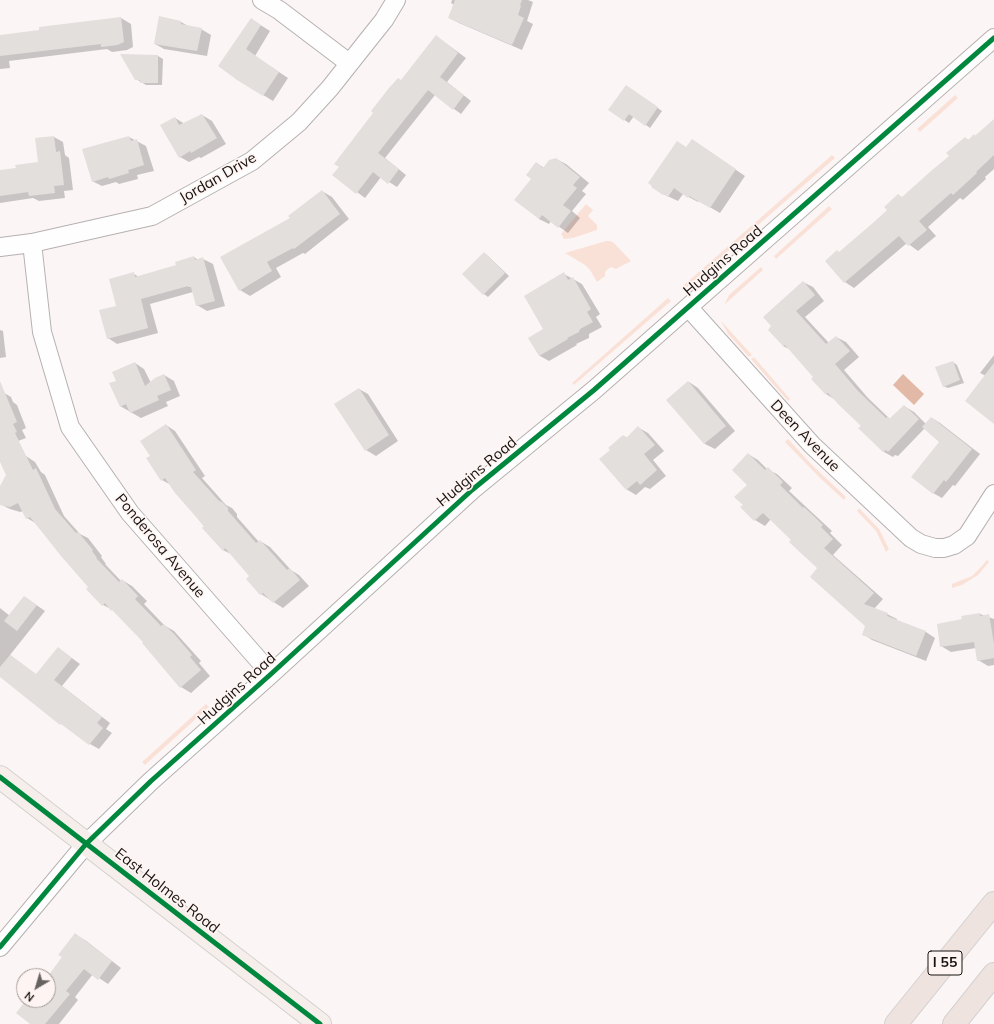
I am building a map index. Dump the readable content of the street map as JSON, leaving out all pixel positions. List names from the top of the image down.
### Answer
{
  "streets": {
    "highway": ["I 55"],
    "main road": ["East Holmes Road"],
    "street": [
      "Jordan Drive",
      "Hudgins Road",
      "Deen Avenue",
      "Ponderosa Avenue"
    ]
  },
  "crossings": [
    ["Jordan Drive", "Ponderosa Avenue"],
    ["Hudgins Road", "Deen Avenue"],
    ["Hudgins Road", "Ponderosa Avenue"],
    ["Hudgins Road", "East Holmes Road"]
  ],
  "north": "bottom left"
}
